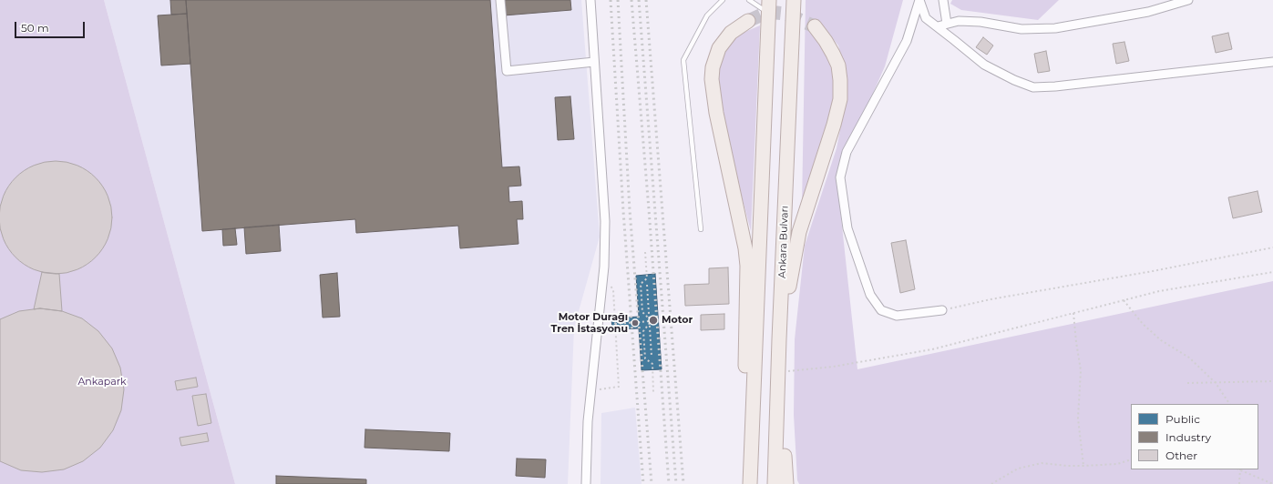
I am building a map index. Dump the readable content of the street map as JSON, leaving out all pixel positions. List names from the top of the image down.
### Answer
{
  "streets": {
    "main road": ["Ankara Bulvarı"]
  },
  "parks": ["Ankapark"],
  "places": ["Motor", "Motor Durağı Tren İstasyonu"],
  "legend": ["Public", "Industry", "Other"],
  "scale_bar": "50 m"
}
